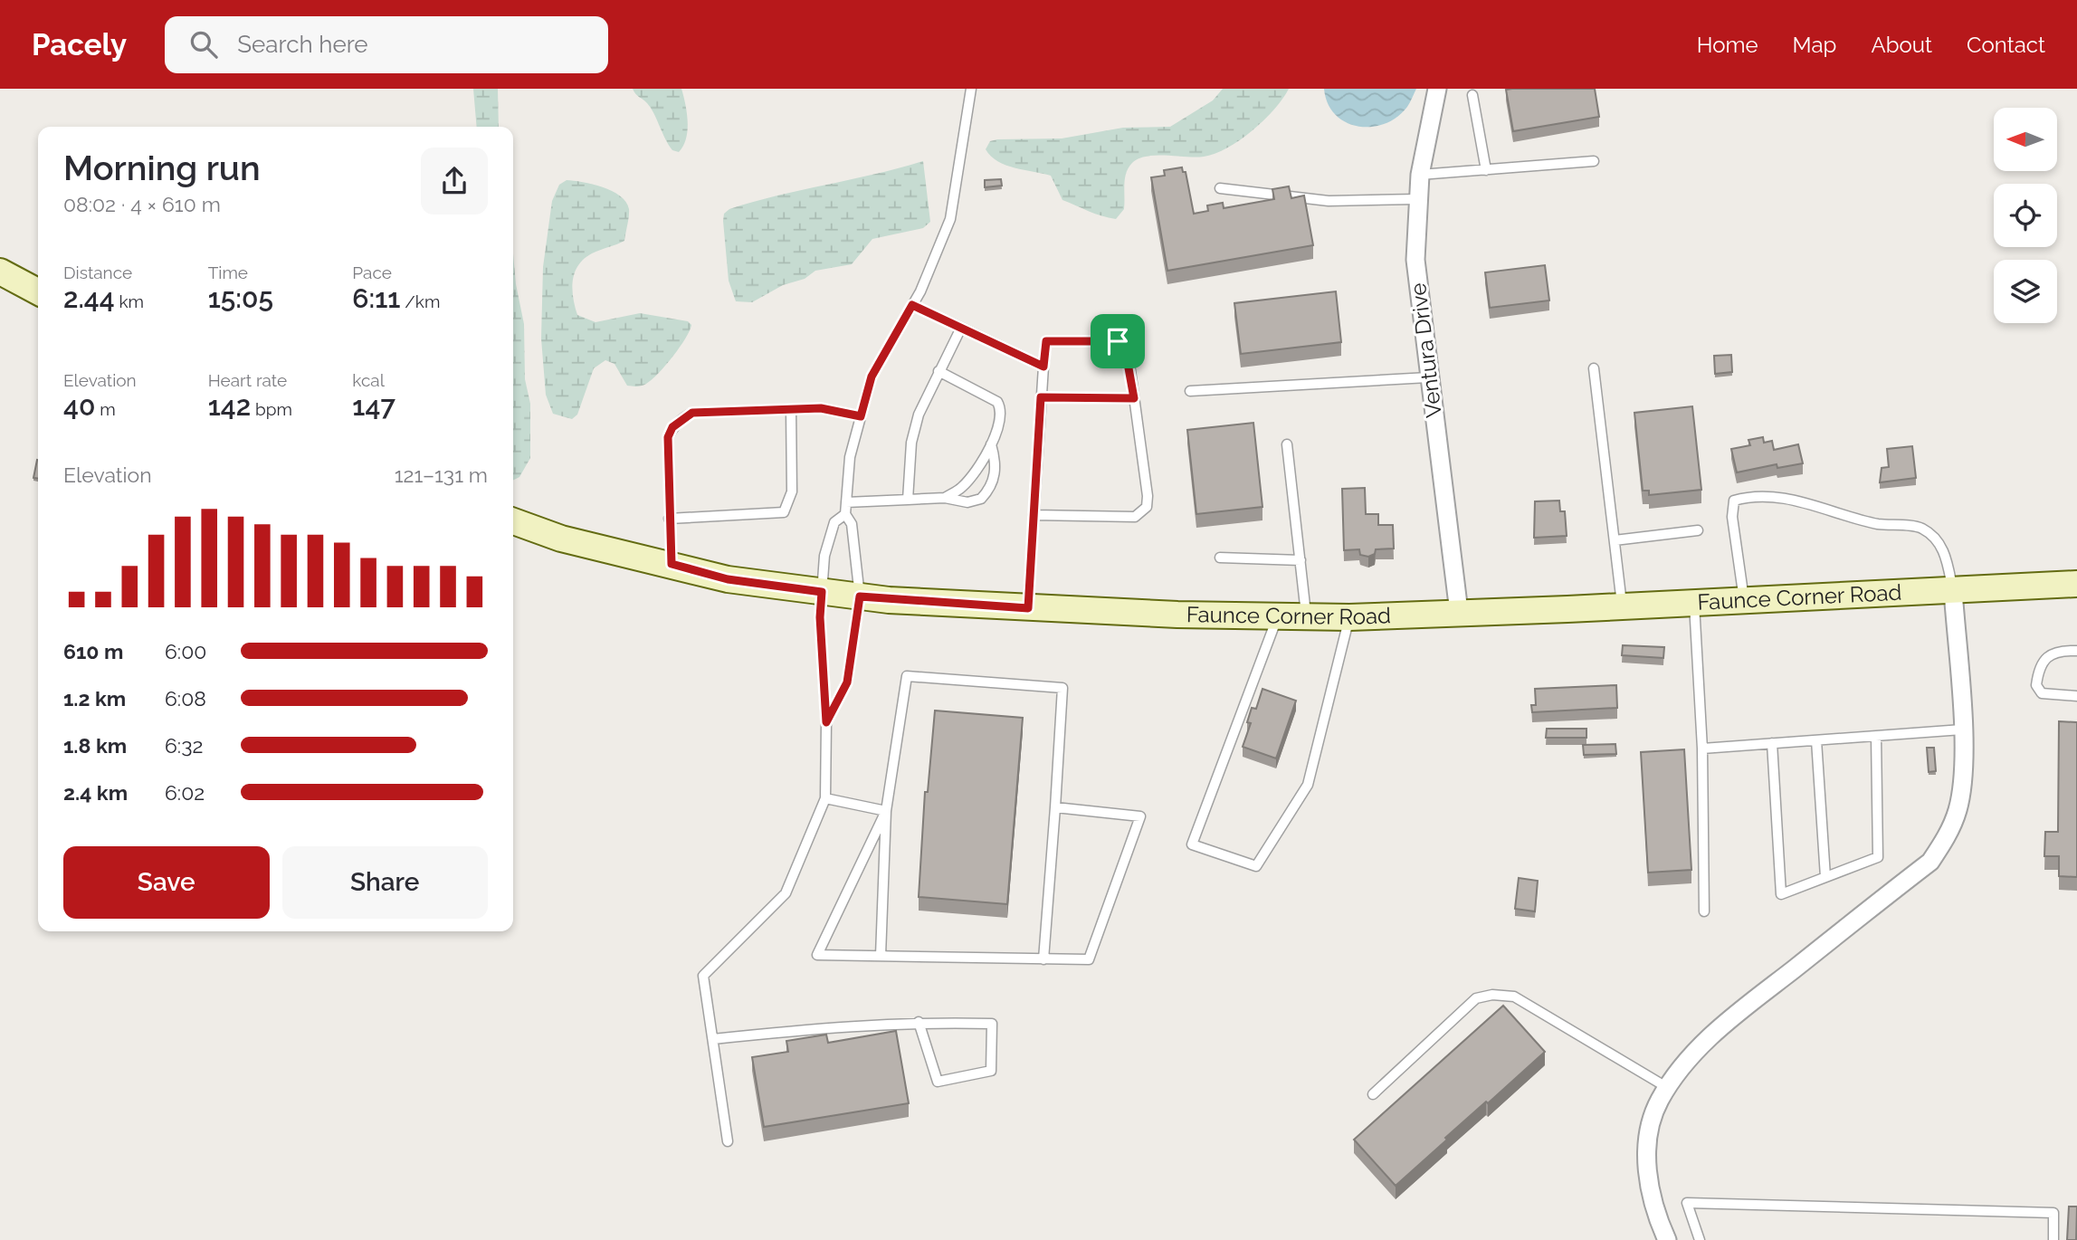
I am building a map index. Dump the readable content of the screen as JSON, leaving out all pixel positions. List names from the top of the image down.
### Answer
{
  "streets": {
    "main road": ["Faunce Corner Road"],
    "street": ["Ventura Drive"]
  },
  "crossings": [
    ["Ventura Drive", "Faunce Corner Road"]
  ],
  "north": "left",
  "page": {
    "header": "Pacely",
    "search": "Search here",
    "nav": [
      "Home",
      "Map",
      "About",
      "Contact"
    ],
    "heading": ["Morning run", "08:02 · 4 × 610 m"],
    "stats": [
      ["Distance", "2.44 km"],
      ["Time", "15:05"],
      ["Pace", "6:11 /km"],
      ["Elevation", "40 m"],
      ["Heart rate", "142 bpm"],
      ["kcal", "147"]
    ],
    "chart": ["Elevation", "121–131 m"],
    "list": [
      {
        "name": "610 m",
        "note": "6:00"
      },
      {
        "name": "1.2 km",
        "note": "6:08"
      },
      {
        "name": "1.8 km",
        "note": "6:32"
      },
      {
        "name": "2.4 km",
        "note": "6:02"
      }
    ],
    "buttons": ["Save", "Share"]
  }
}
